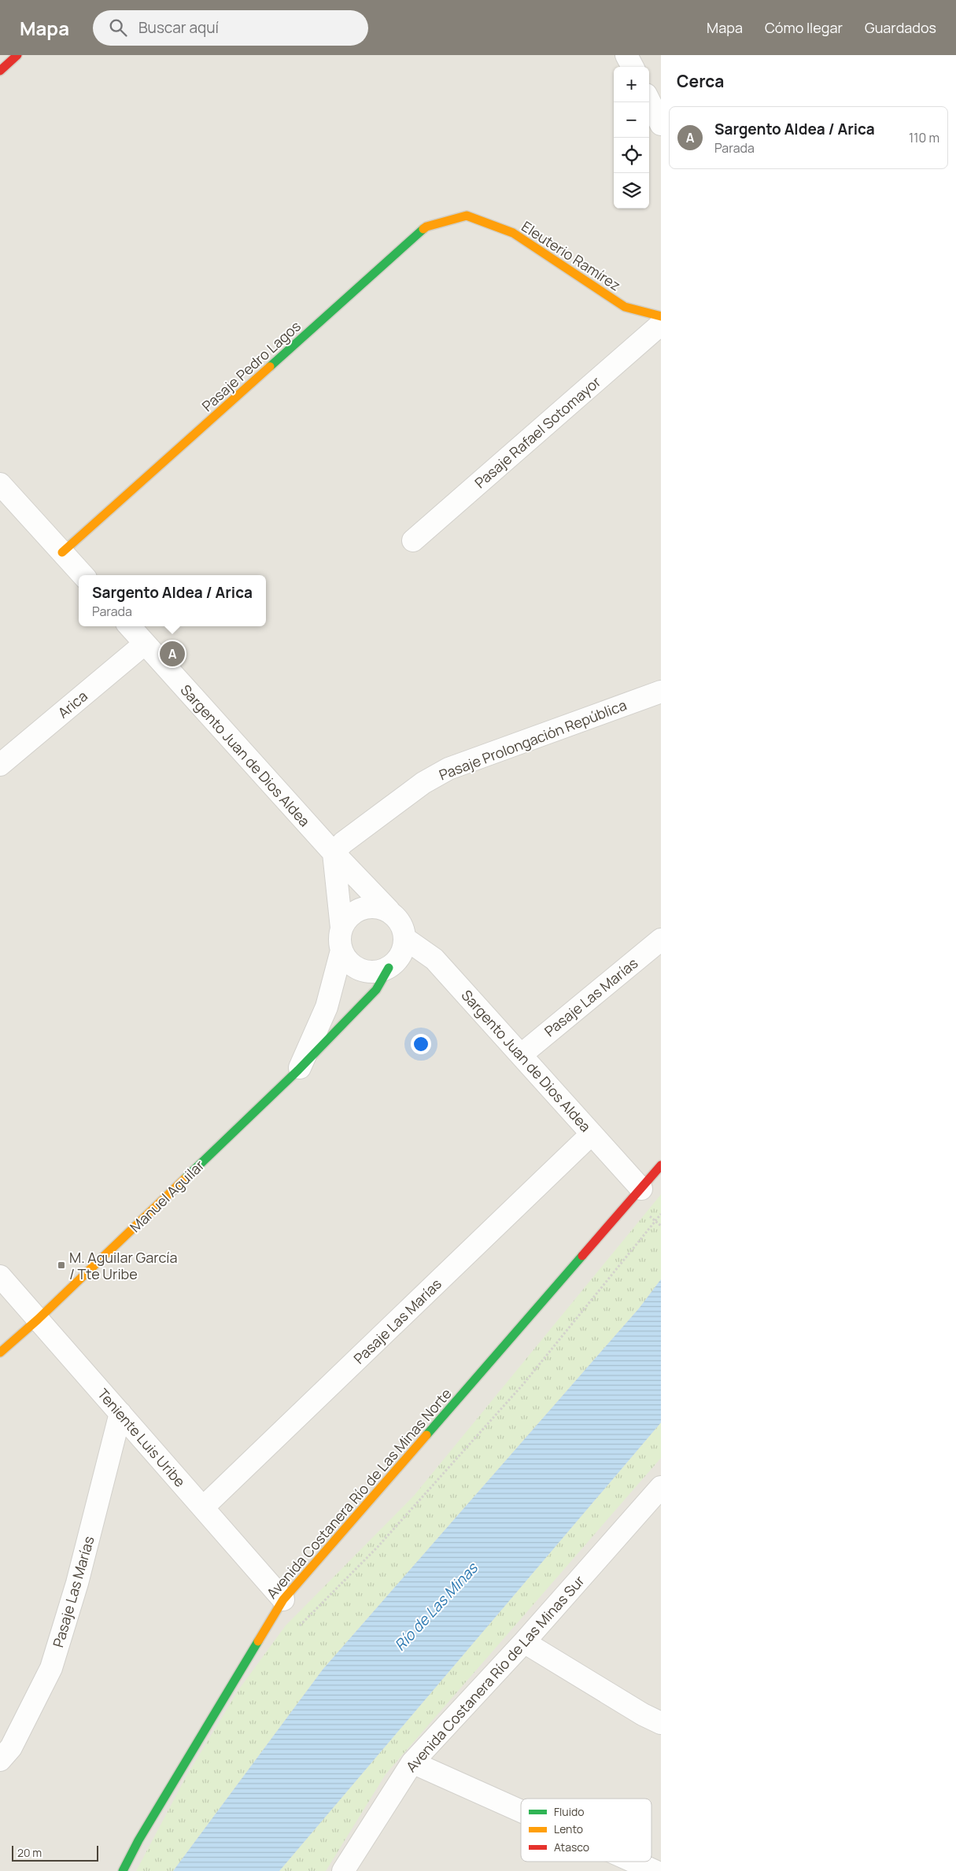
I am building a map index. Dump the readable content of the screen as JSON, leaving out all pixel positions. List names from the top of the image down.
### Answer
{
  "streets": {
    "street": [
      "Eleuterio Ramírez",
      "Pasaje Pedro Lagos",
      "Pasaje Rafael Sotomayor",
      "Arica",
      "Pasaje Prolongación República",
      "Sargento Juan de Dios Aldea",
      "Pasaje Las Marías",
      "Manuel Aguilar",
      "Teniente Luis Uribe",
      "Avenida Costanera Río de Las Minas Norte",
      "Avenida Costanera Río de Las Minas Sur"
    ]
  },
  "crossings": [
    ["Eleuterio Ramírez", "Pasaje Pedro Lagos"],
    ["Arica", "Sargento Juan de Dios Aldea"],
    ["Pasaje Prolongación República", "Sargento Juan de Dios Aldea"],
    ["Sargento Juan de Dios Aldea", "Pasaje Las Marías"],
    ["Sargento Juan de Dios Aldea", "Manuel Aguilar"],
    ["Sargento Juan de Dios Aldea", "Avenida Costanera Río de Las Minas Norte"],
    ["Pasaje Las Marías", "Teniente Luis Uribe"],
    ["Manuel Aguilar", "Teniente Luis Uribe"],
    ["Teniente Luis Uribe", "Avenida Costanera Río de Las Minas Norte"]
  ],
  "water": ["Río de Las Minas"],
  "places": {
    "transit": ["M. Aguilar García / Tte Uribe"]
  },
  "legend": ["Fluido", "Lento", "Atasco"],
  "scale_bar": "20 m",
  "page": {
    "header": "Mapa",
    "search": "Buscar aquí",
    "nav": ["Mapa", "Cómo llegar", "Guardados"],
    "heading": "Cerca",
    "map_buttons": ["+", "−"],
    "list": [
      {
        "mark": "A",
        "name": "Sargento Aldea / Arica",
        "note": "Parada",
        "value": "110 m"
      }
    ],
    "popup": ["Sargento Aldea / Arica", "Parada"],
    "pins": "A",
    "scale": "20 m"
  }
}
